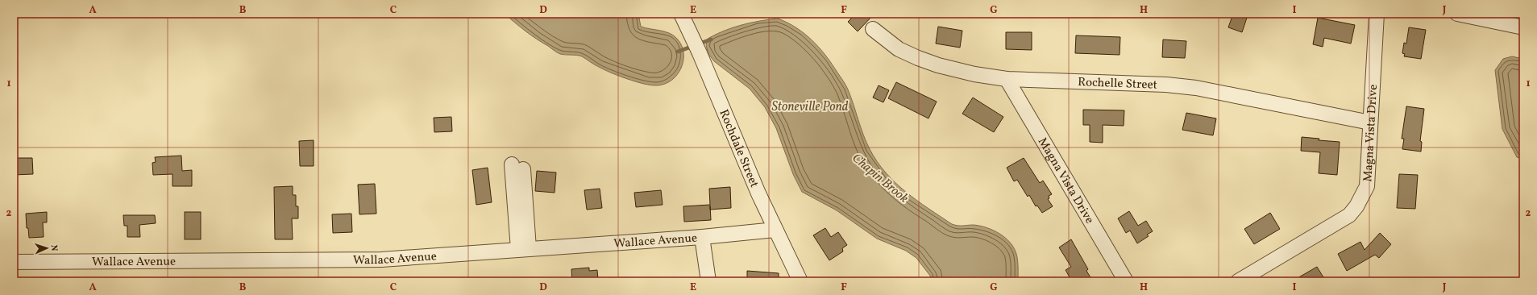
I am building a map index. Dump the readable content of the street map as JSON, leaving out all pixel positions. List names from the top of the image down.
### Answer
{
  "streets": {
    "street": [
      "Rochelle Street",
      "Magna Vista Drive",
      "Rochdale Street",
      "Wallace Avenue"
    ]
  },
  "crossings": [
    ["Rochelle Street", "Magna Vista Drive"],
    ["Rochdale Street", "Wallace Avenue"]
  ],
  "water": ["Stoneville Pond", "Chapin Brook"],
  "north": "right",
  "grid": {
    "columns": [
      "A",
      "B",
      "C",
      "D",
      "E",
      "F",
      "G",
      "H",
      "I",
      "J"
    ],
    "rows": ["1", "2"]
  }
}
